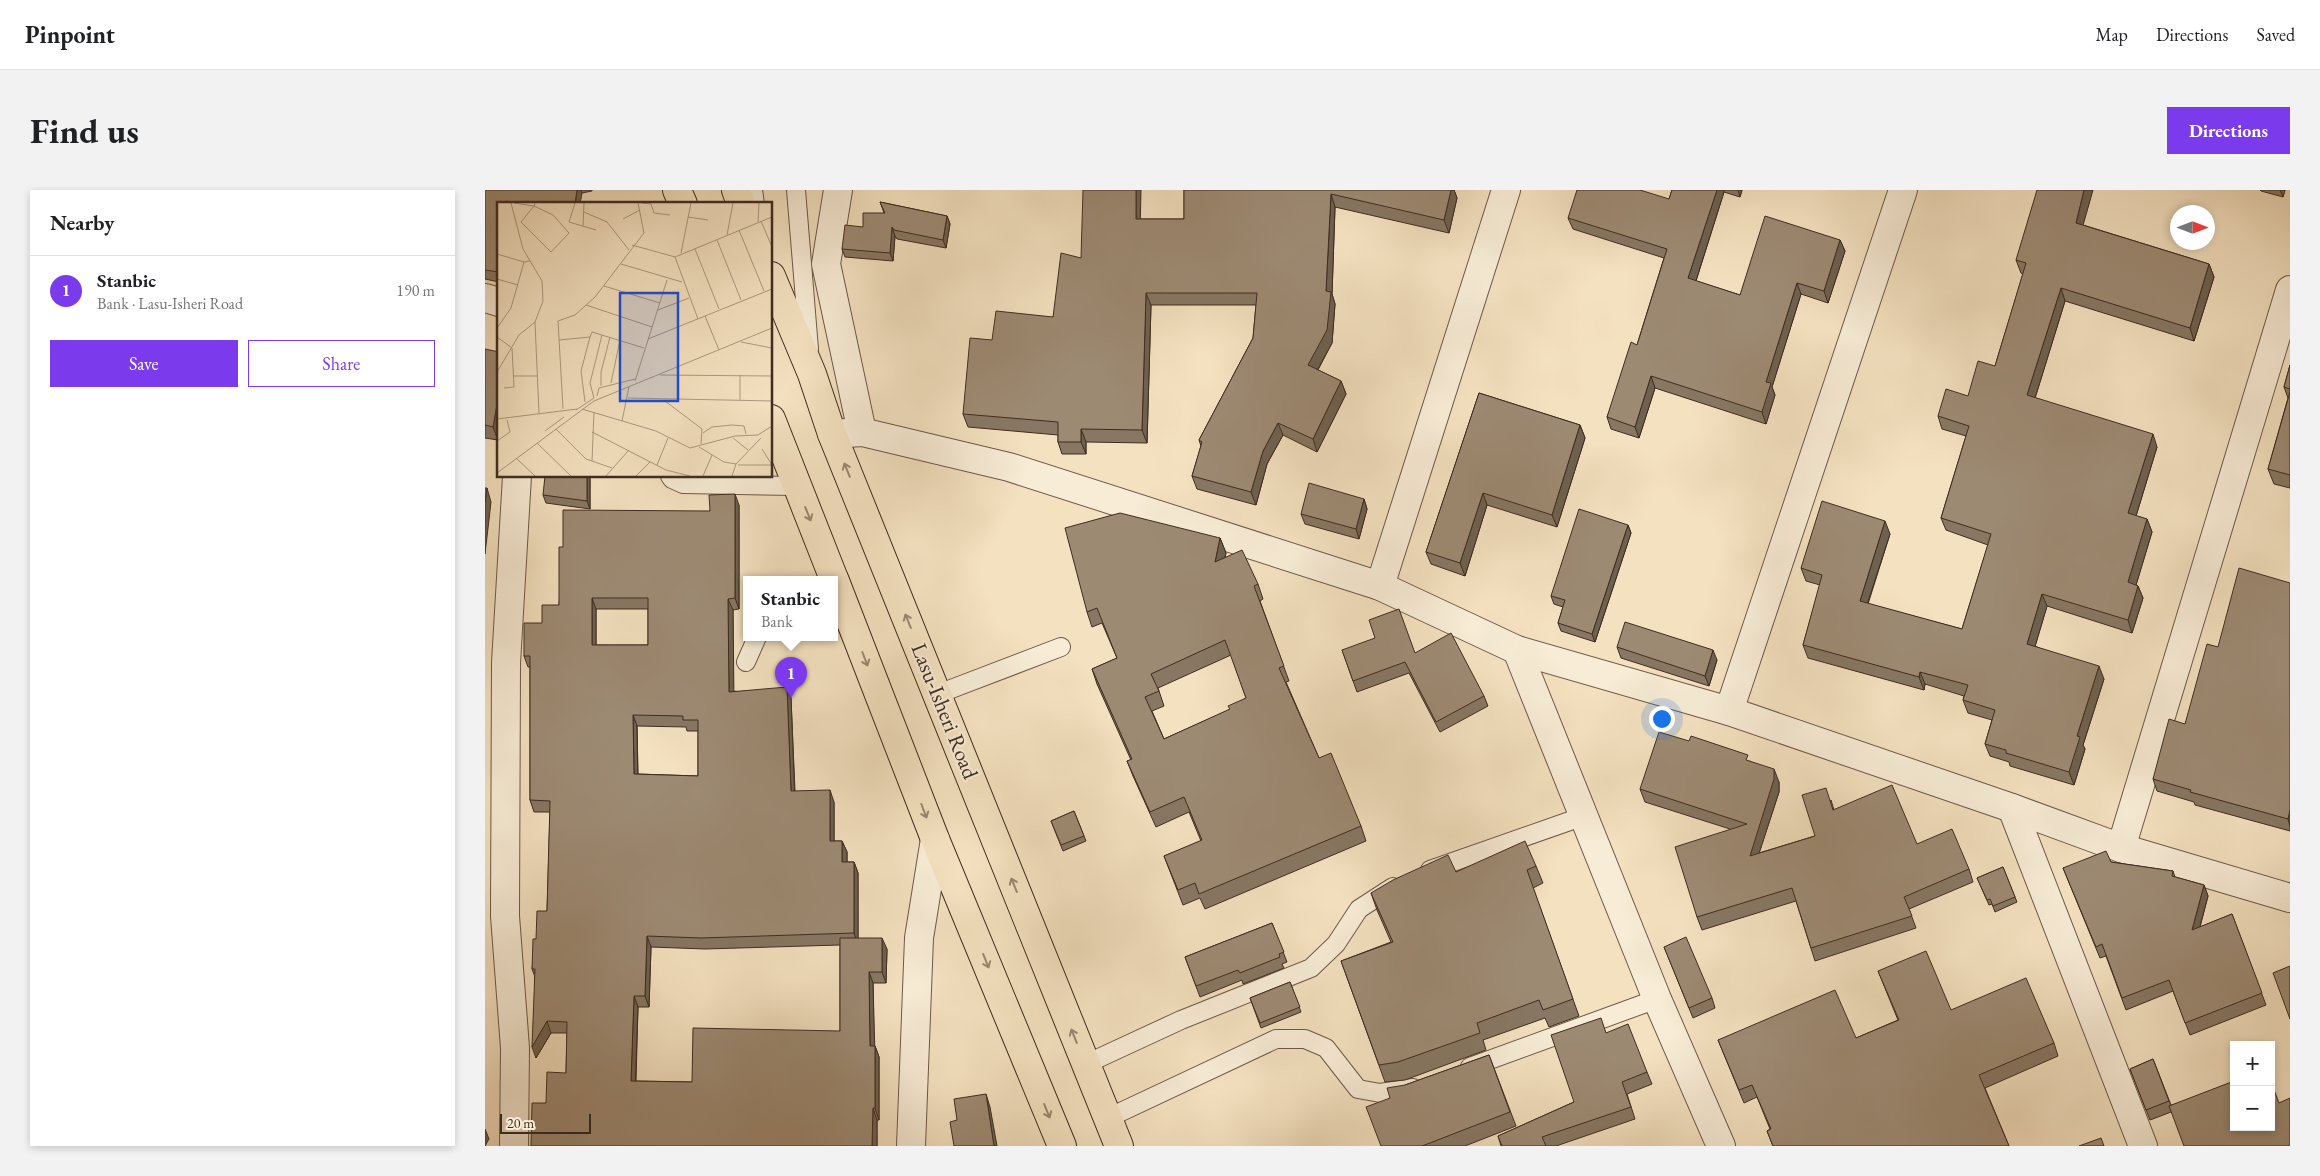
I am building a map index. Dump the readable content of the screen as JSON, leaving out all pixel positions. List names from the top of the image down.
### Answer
{
  "streets": {
    "main road": ["Lasu-Isheri Road"]
  },
  "scale_bar": "20 m",
  "north": "right",
  "page": {
    "header": "Pinpoint",
    "nav": ["Map", "Directions", "Saved"],
    "buttons": [
      "Directions",
      ["Save", "Share"]
    ],
    "title": "Find us",
    "heading": "Nearby",
    "list": [
      {
        "mark": "1",
        "name": "Stanbic",
        "note": "Bank · Lasu-Isheri Road",
        "value": "190 m"
      }
    ],
    "popup": ["Stanbic", "Bank"],
    "pins": "1",
    "map_buttons": ["+", "−"],
    "scale": "20 m"
  }
}
